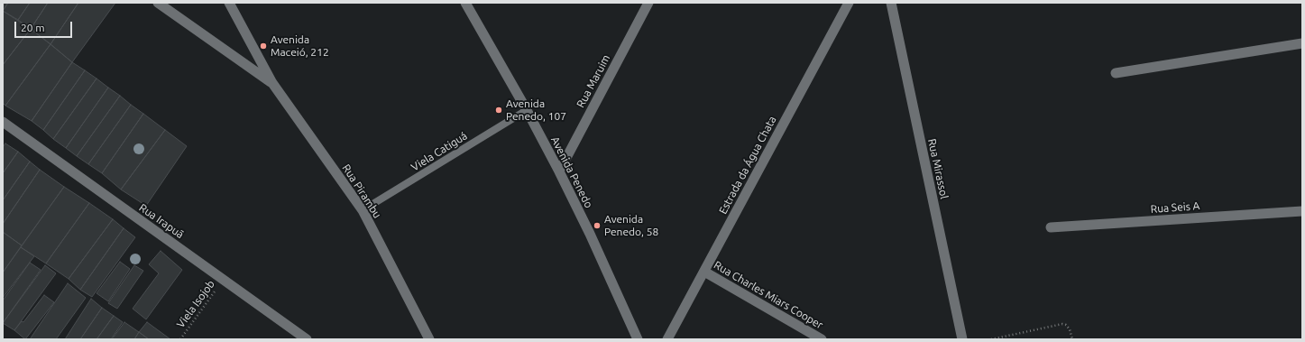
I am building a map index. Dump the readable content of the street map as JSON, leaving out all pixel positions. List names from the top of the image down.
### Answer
{
  "streets": {
    "street": [
      "Rua Maruim",
      "Estrada da Água Chata",
      "Rua Mirassol",
      "Avenida Penedo",
      "Rua Pirambu",
      "Rua Seis A",
      "Rua Irapuã",
      "Rua Charles Miars Cooper"
    ],
    "lane": ["Viela Catiguá"],
    "path": ["Viela Isojob"]
  },
  "crossings": [
    ["Rua Maruim", "Avenida Penedo"],
    ["Viela Catiguá", "Avenida Penedo"],
    ["Viela Catiguá", "Rua Pirambu"],
    ["Estrada da Água Chata", "Rua Charles Miars Cooper"],
    ["Rua Irapuã", "Viela Isojob"]
  ],
  "places": ["Avenida Maceió, 212", "Avenida Penedo, 107", "Avenida Penedo, 58"],
  "scale_bar": "20 m"
}
